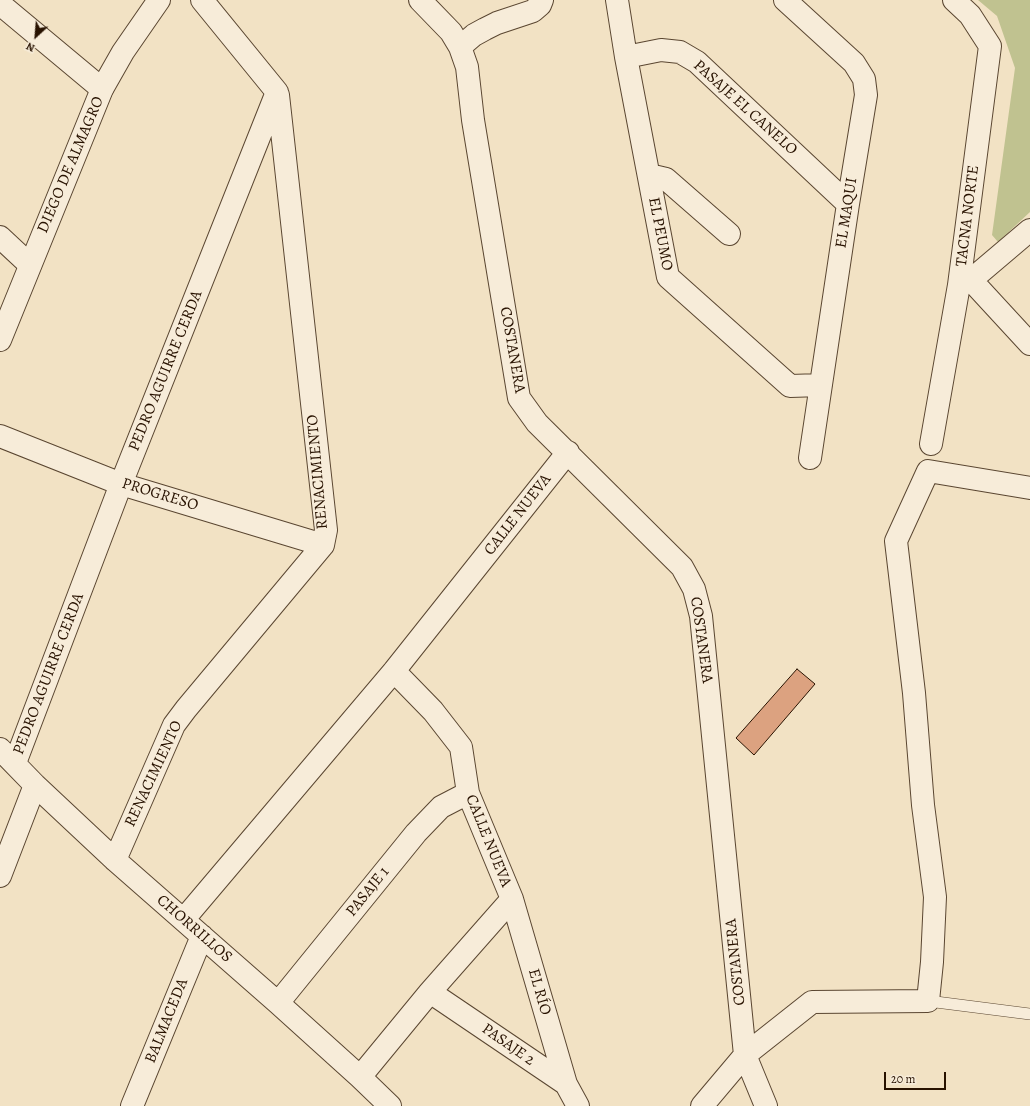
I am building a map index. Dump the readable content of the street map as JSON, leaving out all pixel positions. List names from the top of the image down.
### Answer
{
  "streets": {
    "street": [
      "PASAJE EL CANELO",
      "DIEGO DE ALMAGRO",
      "EL MAQUI",
      "TACNA NORTE",
      "EL PEUMO",
      "COSTANERA",
      "PEDRO AGUIRRE CERDA",
      "RENACIMIENTO",
      "PROGRESO",
      "CALLE NUEVA",
      "PASAJE 1",
      "CHORRILLOS",
      "EL RÍO",
      "BALMACEDA",
      "PASAJE 2"
    ]
  },
  "crossings": [
    ["PASAJE EL CANELO", "EL MAQUI"],
    ["PASAJE EL CANELO", "EL PEUMO"],
    ["EL MAQUI", "EL PEUMO"],
    ["COSTANERA", "CALLE NUEVA"],
    ["PEDRO AGUIRRE CERDA", "RENACIMIENTO"],
    ["PEDRO AGUIRRE CERDA", "PROGRESO"],
    ["PEDRO AGUIRRE CERDA", "CHORRILLOS"],
    ["RENACIMIENTO", "PROGRESO"],
    ["RENACIMIENTO", "CHORRILLOS"],
    ["CALLE NUEVA", "PASAJE 1"],
    ["CALLE NUEVA", "CHORRILLOS"],
    ["CALLE NUEVA", "EL RÍO"],
    ["CALLE NUEVA", "PASAJE 2"],
    ["PASAJE 1", "CHORRILLOS"],
    ["CHORRILLOS", "BALMACEDA"],
    ["EL RÍO", "PASAJE 2"]
  ],
  "scale_bar": "20 m",
  "north": "bottom left"
}
